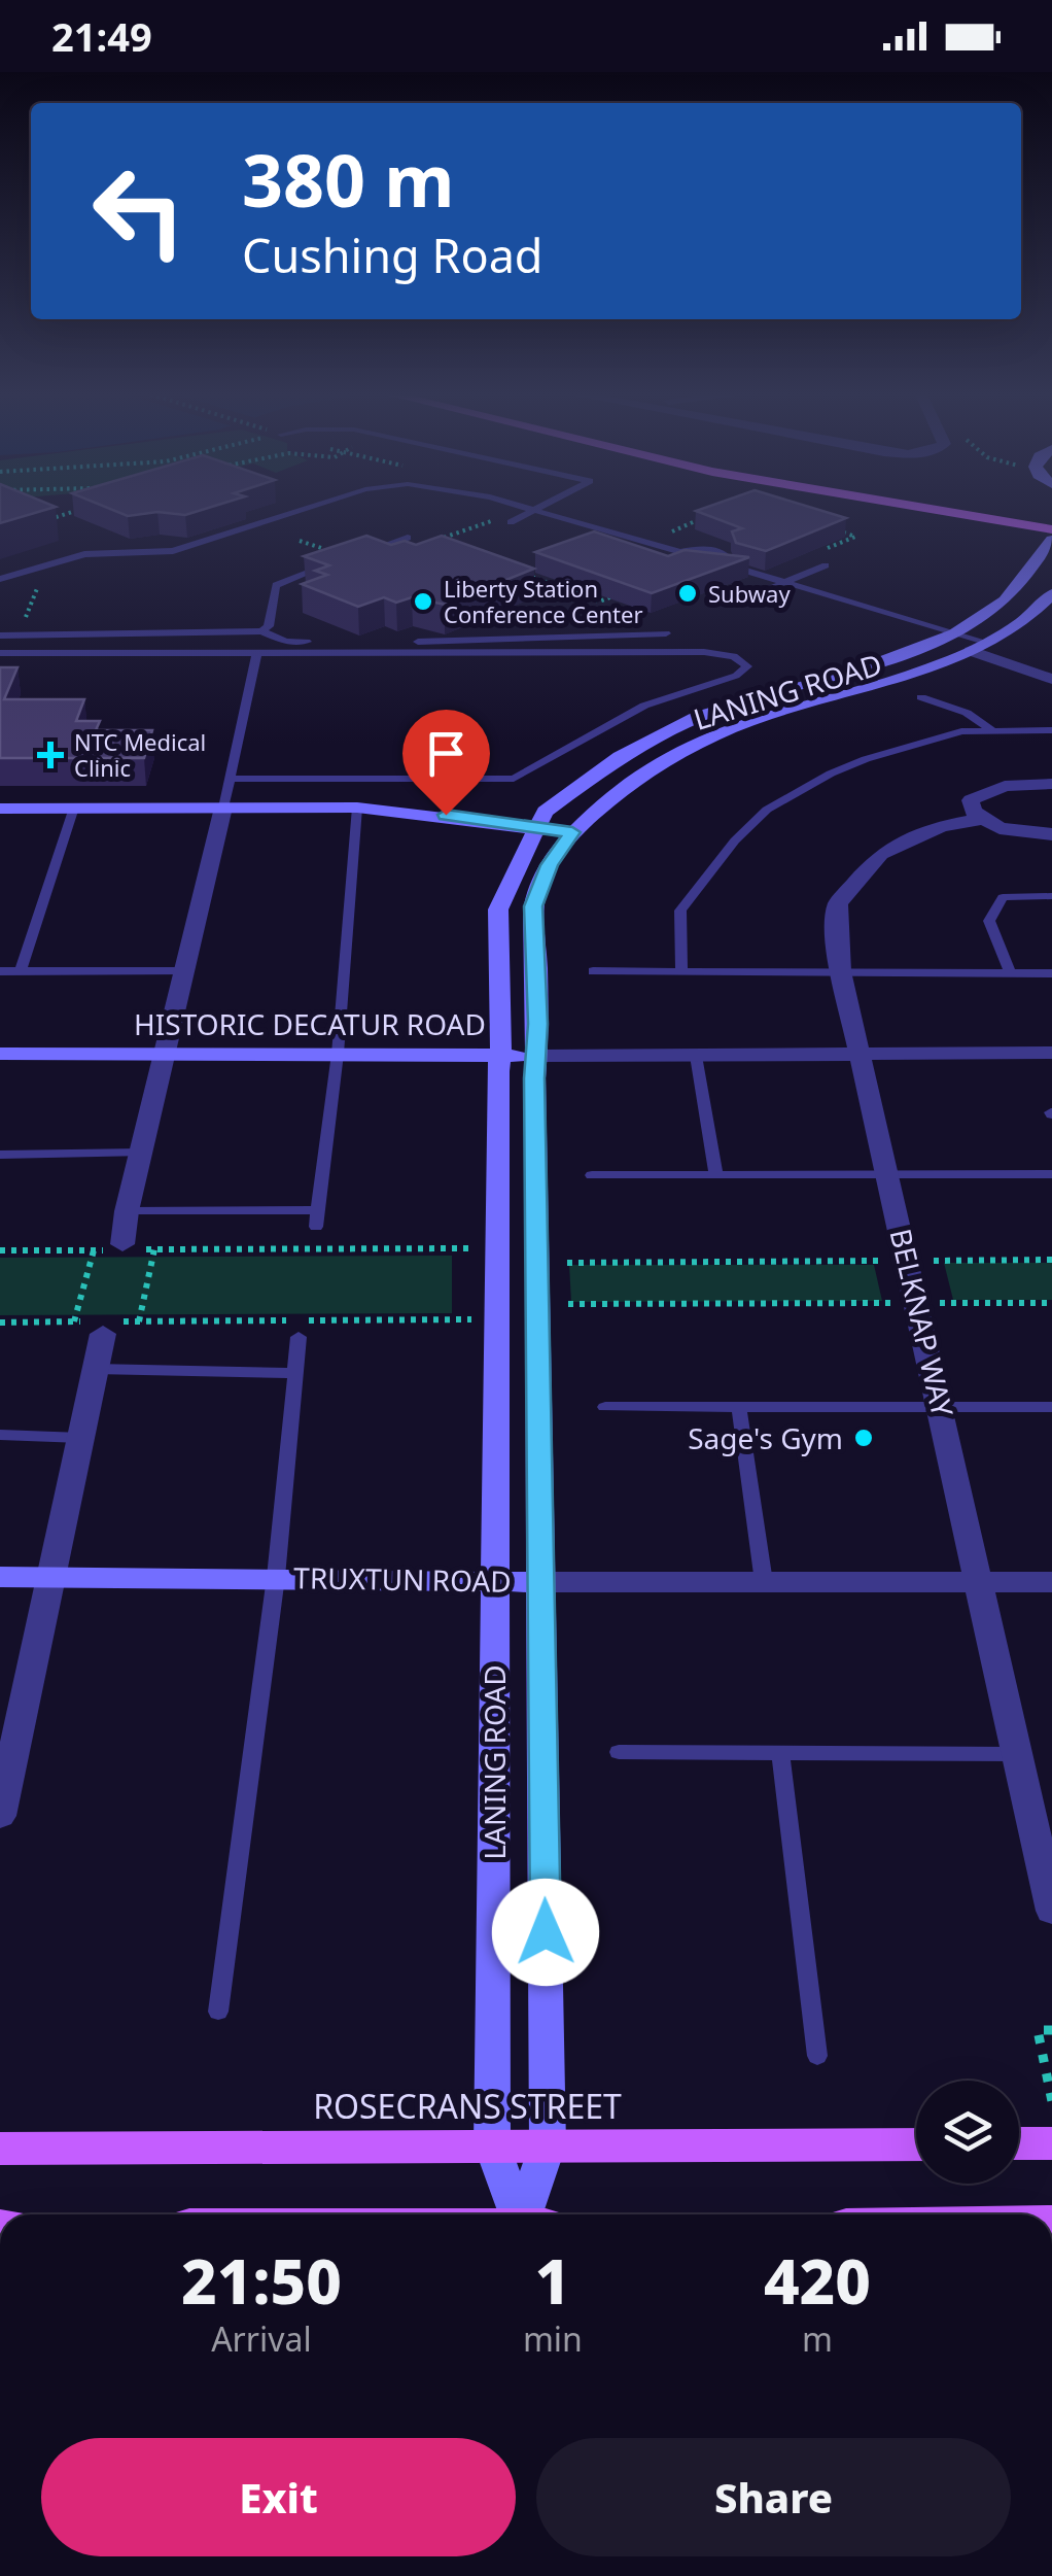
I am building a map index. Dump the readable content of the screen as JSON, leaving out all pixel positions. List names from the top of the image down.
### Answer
{
  "streets": {
    "main road": ["ROSECRANS STREET"],
    "street": [
      "LANING ROAD",
      "HISTORIC DECATUR ROAD",
      "BELKNAP WAY",
      "TRUXTUN ROAD"
    ]
  },
  "crossings": [
    ["LANING ROAD", "HISTORIC DECATUR ROAD"],
    ["LANING ROAD", "TRUXTUN ROAD"],
    ["LANING ROAD", "ROSECRANS STREET"],
    ["HISTORIC DECATUR ROAD", "BELKNAP WAY"],
    ["BELKNAP WAY", "TRUXTUN ROAD"]
  ],
  "places": {
    "other": ["Subway", "Liberty Station Conference Center", "Sage's Gym"],
    "health": ["NTC Medical Clinic"]
  },
  "page": {
    "status": "21:49",
    "turn": ["380 m", "Cushing Road"],
    "eta": [
      "21:50",
      "Arrival",
      "1",
      "min",
      "420",
      "m"
    ],
    "buttons": ["Exit", "Share"]
  }
}
